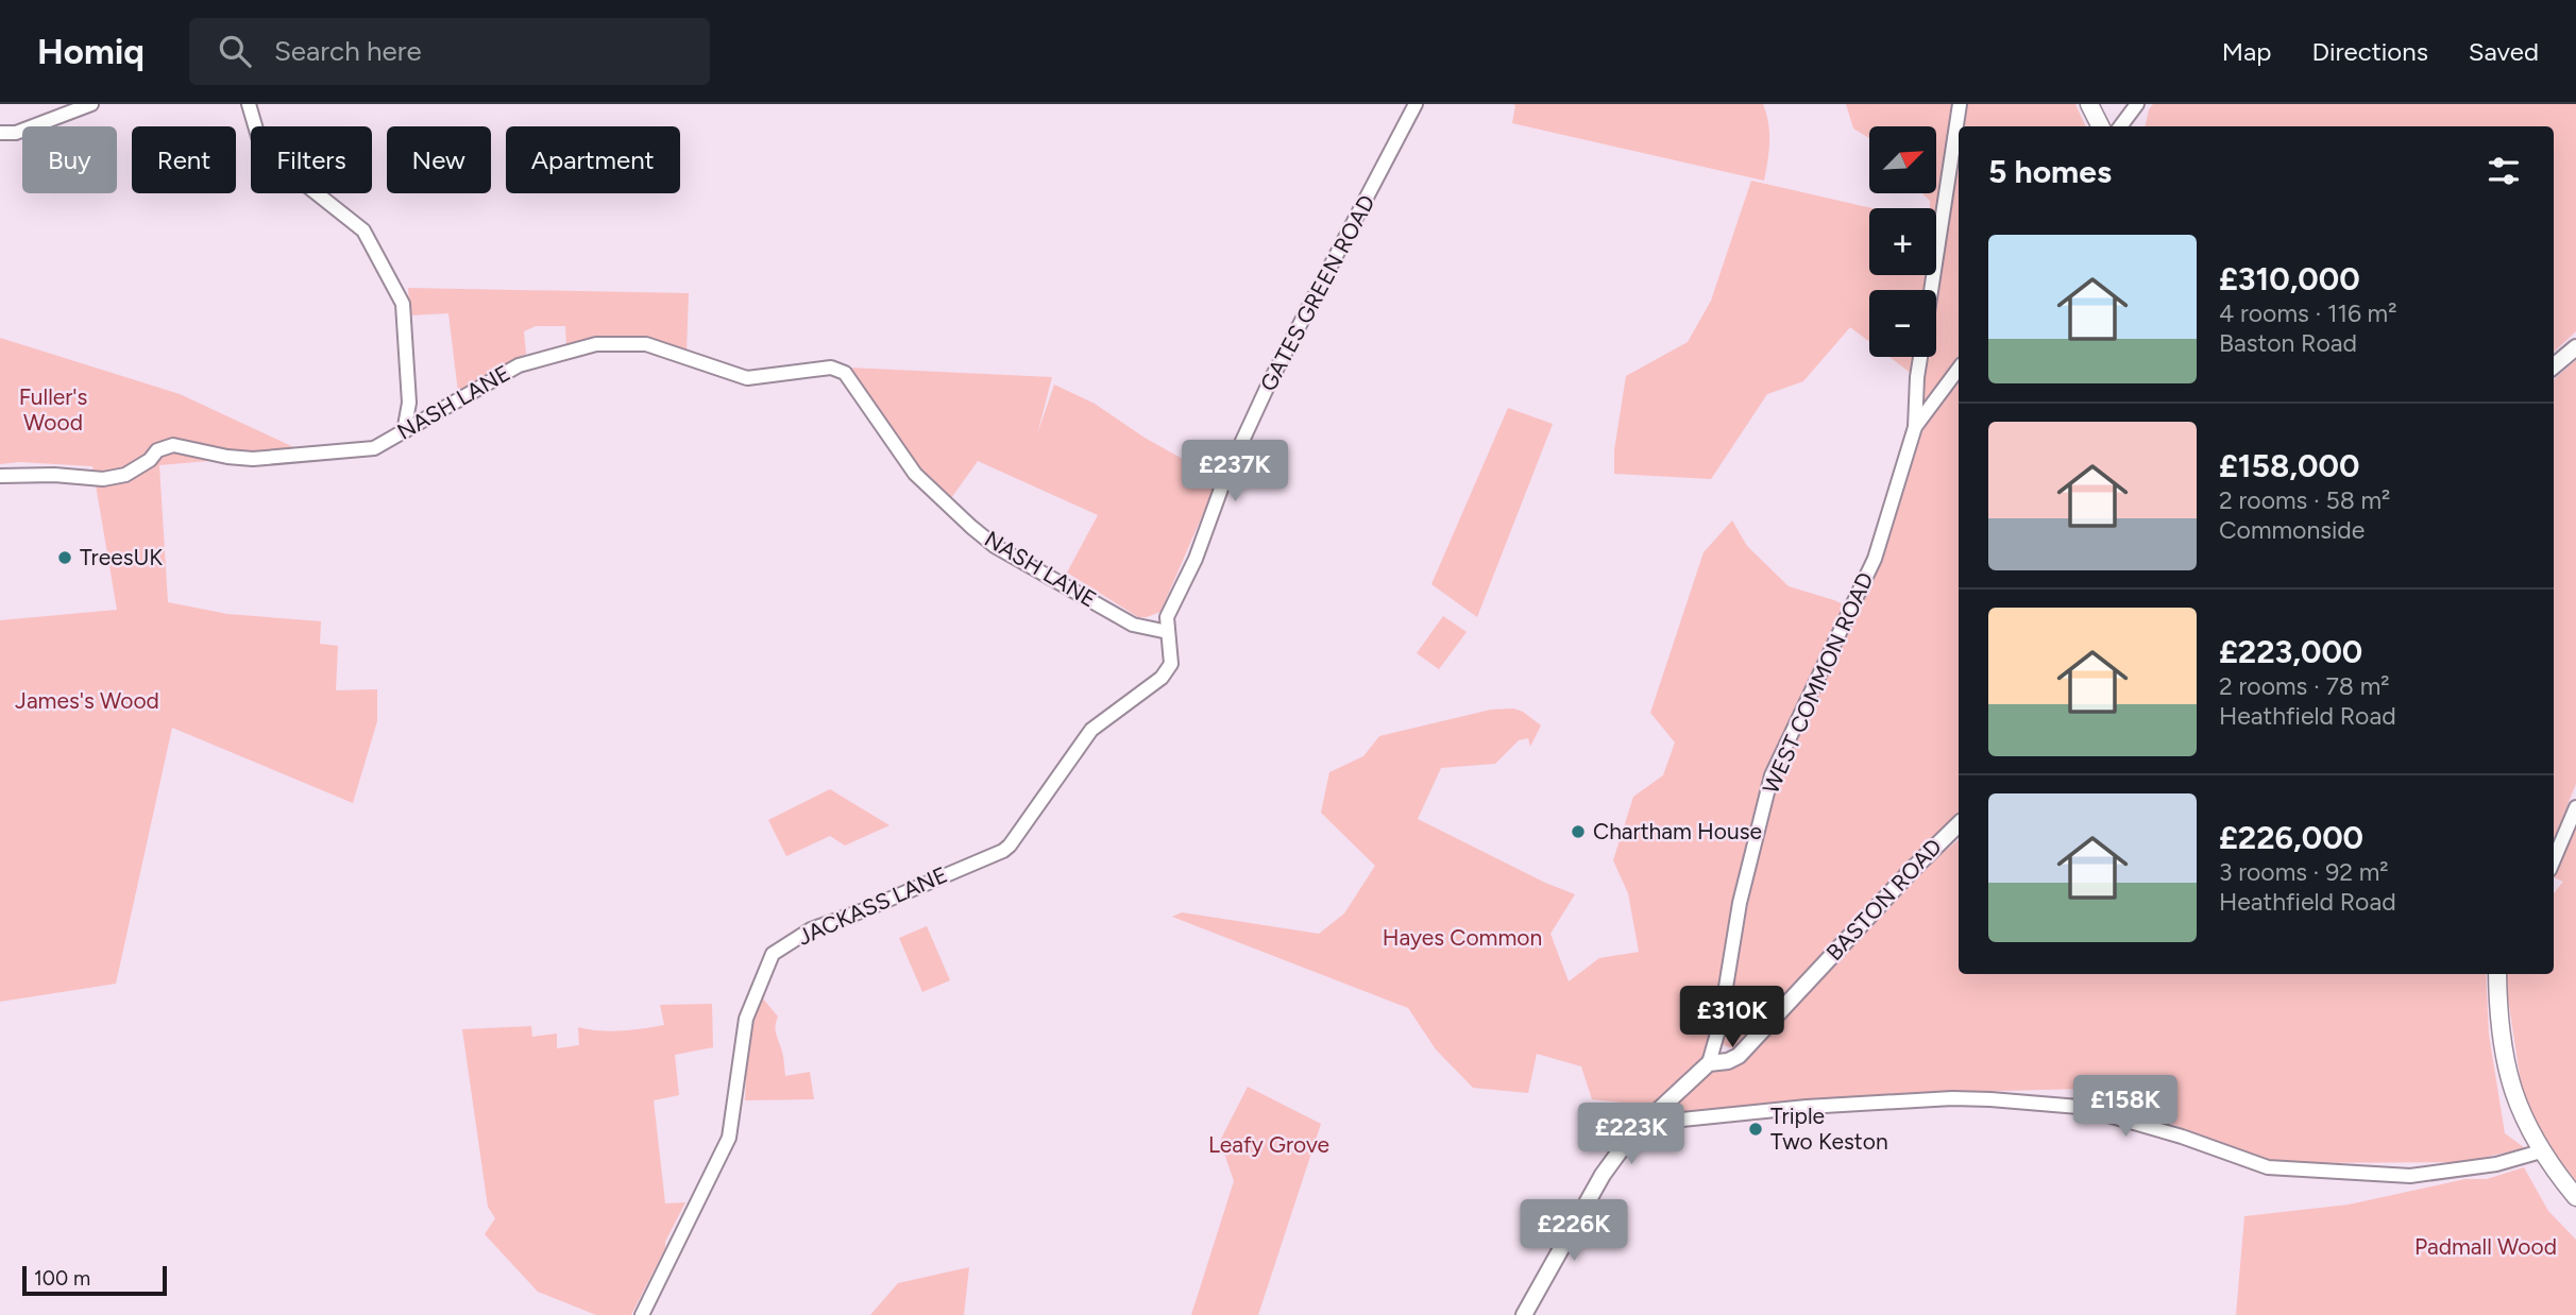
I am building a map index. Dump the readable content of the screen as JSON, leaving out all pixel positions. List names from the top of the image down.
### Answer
{
  "streets": {
    "main road": ["BASTON ROAD"],
    "street": [
      "GATES GREEN ROAD",
      "NASH LANE",
      "WEST COMMON ROAD",
      "JACKASS LANE"
    ]
  },
  "crossings": [
    ["GATES GREEN ROAD", "NASH LANE"],
    ["GATES GREEN ROAD", "JACKASS LANE"],
    ["WEST COMMON ROAD", "BASTON ROAD"]
  ],
  "parks": [
    "Fuller's Wood",
    "James's Wood",
    "Hayes Common",
    "Leafy Grove",
    "Padmall Wood"
  ],
  "places": ["TreesUK", "Chartham House", "Triple Two Keston"],
  "scale_bar": "100 m",
  "north": "top right",
  "page": {
    "header": "Homiq",
    "search": "Search here",
    "nav": ["Map", "Directions", "Saved"],
    "map_buttons": ["+", "−"],
    "chip": [
      "Buy",
      "Rent",
      "Filters",
      "New",
      "Apartment"
    ],
    "heading": "5 homes",
    "list": [
      {
        "name": "£310,000",
        "note": "4 rooms · 116 m² · Baston Road"
      },
      {
        "name": "£158,000",
        "note": "2 rooms · 58 m² · Commonside"
      },
      {
        "name": "£223,000",
        "note": "2 rooms · 78 m² · Heathfield Road"
      },
      {
        "name": "£226,000",
        "note": "3 rooms · 92 m² · Heathfield Road"
      }
    ],
    "price": [
      "£237K",
      "£310K",
      "£158K",
      "£223K",
      "£226K"
    ],
    "scale": "100 m"
  }
}
